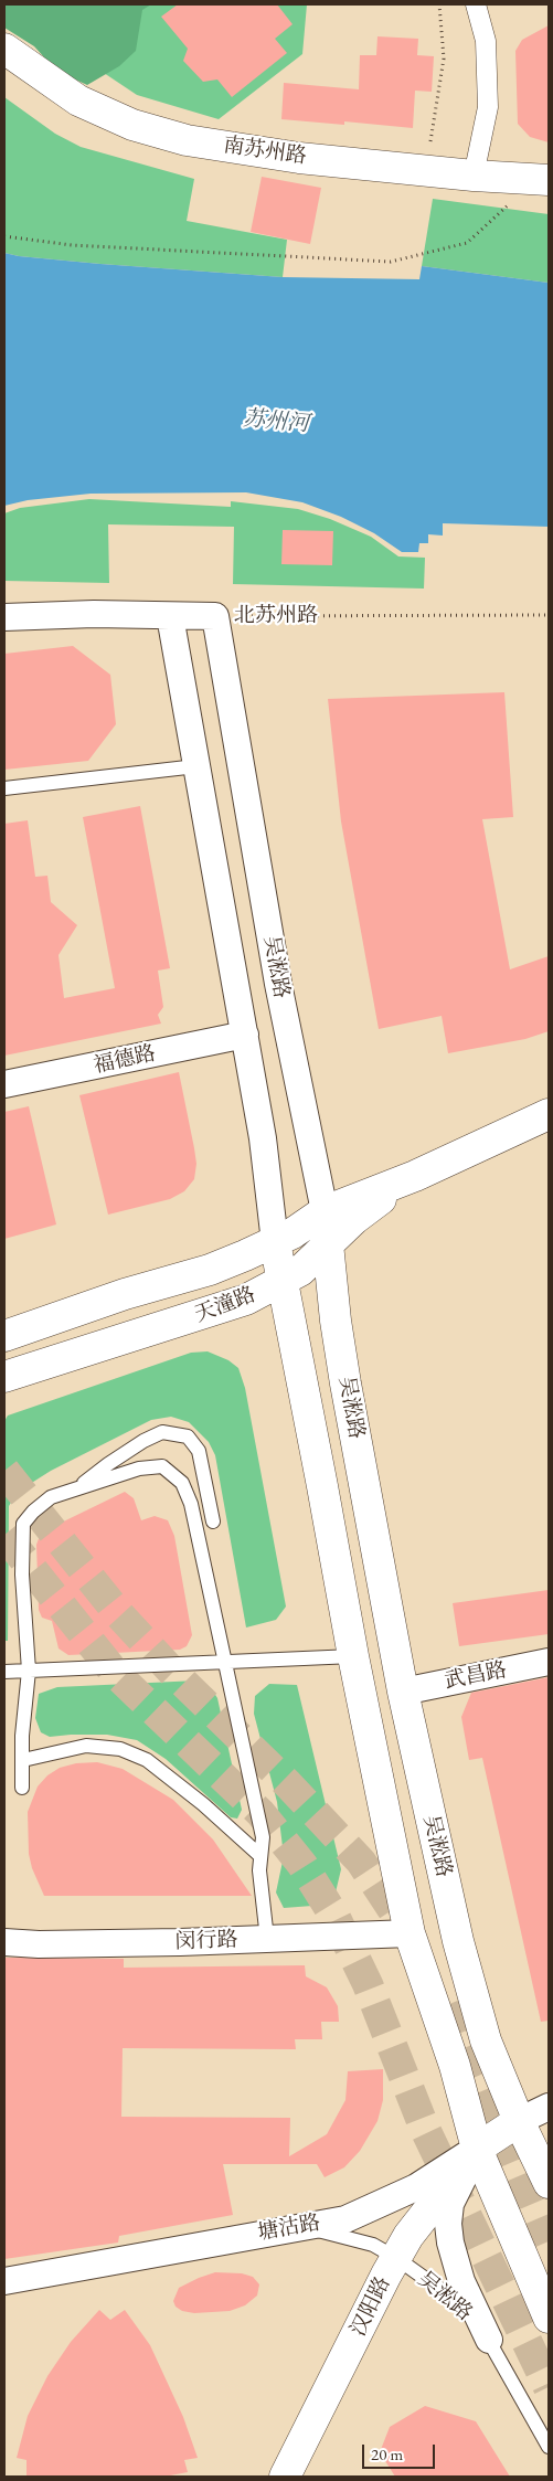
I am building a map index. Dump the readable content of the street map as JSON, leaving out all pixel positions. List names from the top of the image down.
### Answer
{
  "streets": {
    "main road": [
      "南苏州路",
      "吴淞路",
      "天潼路",
      "塘沽路",
      "汉阳路"
    ],
    "street": [
      "北苏州路",
      "福德路",
      "武昌路",
      "闵行路"
    ]
  },
  "crossings": [
    ["北苏州路", "吴淞路"],
    ["吴淞路", "福德路"],
    ["吴淞路", "天潼路"],
    ["吴淞路", "武昌路"],
    ["吴淞路", "闵行路"],
    ["吴淞路", "塘沽路"],
    ["吴淞路", "汉阳路"],
    ["塘沽路", "汉阳路"]
  ],
  "water": ["苏州河"],
  "scale_bar": "20 m"
}
